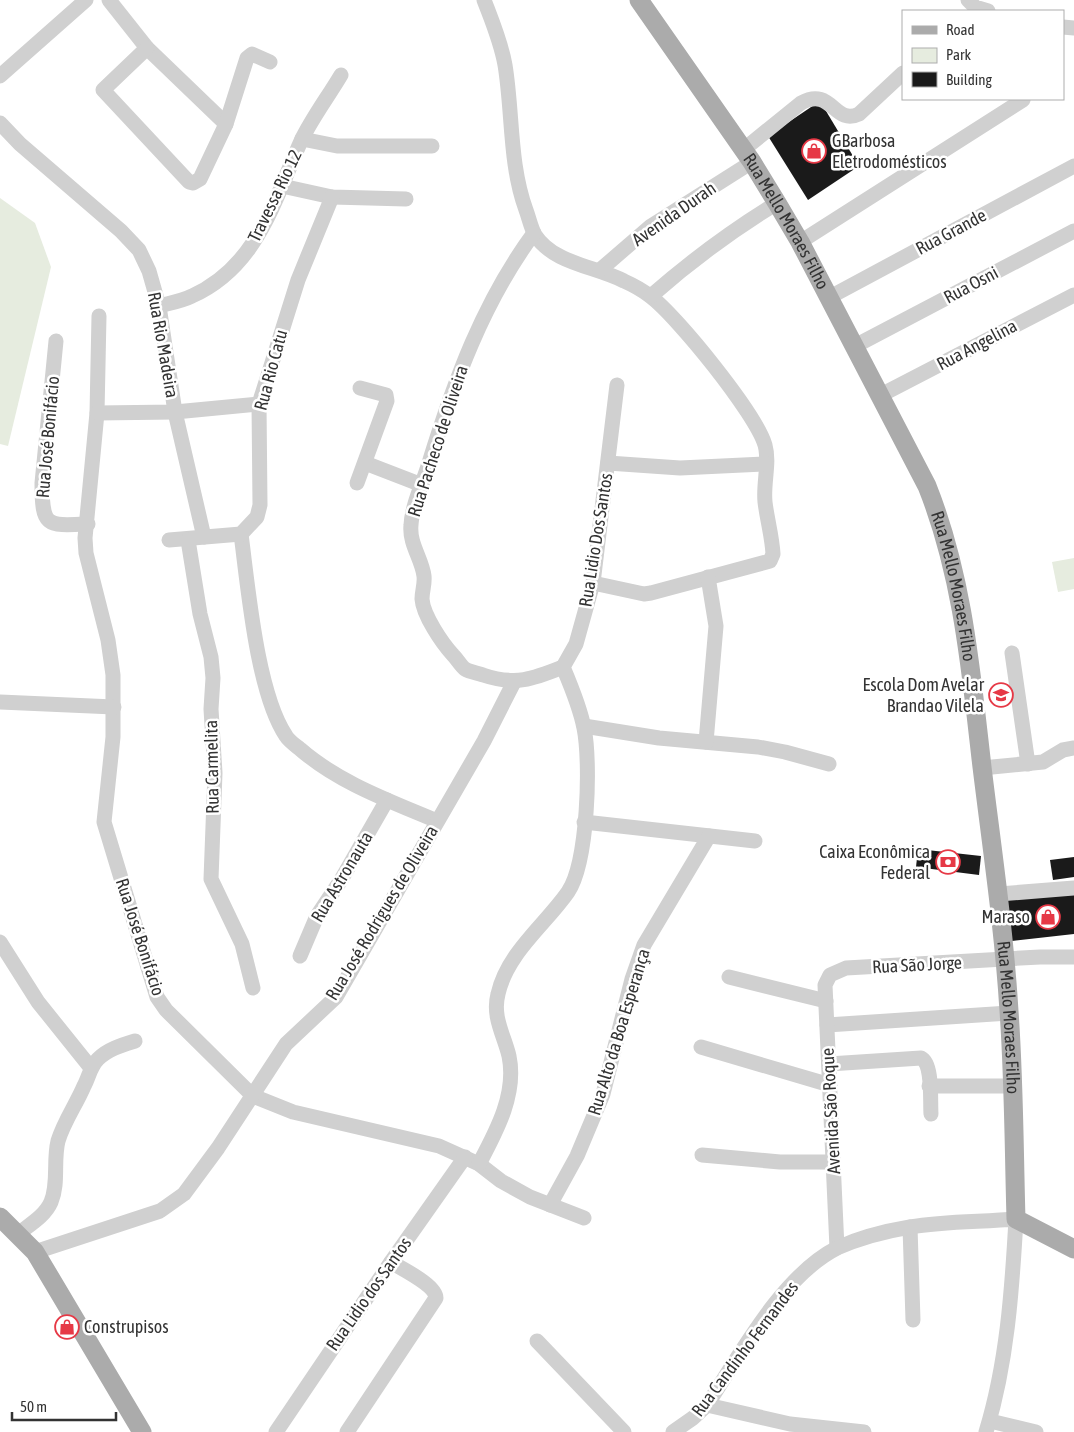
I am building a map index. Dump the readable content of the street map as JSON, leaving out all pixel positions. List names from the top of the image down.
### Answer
{
  "streets": {
    "main road": ["Rua Mello Moraes Filho"],
    "street": [
      "Travessa Rio 12",
      "Avenida Durah",
      "Rua Grande",
      "Rua Osni",
      "Rua Rio Madeira",
      "Rua Angelina",
      "Rua Rio Catu",
      "Rua José Bonifácio",
      "Rua Pacheco de Oliveira",
      "Rua Lidio Dos Santos",
      "Rua Carmelita",
      "Rua Astronauta",
      "Rua José Rodrigues de Oliveira",
      "Rua São Jorge",
      "Rua Alto da Boa Esperança",
      "Avenida São Roque",
      "Rua Lidio dos Santos",
      "Rua Candinho Fernandes"
    ]
  },
  "crossings": [
    ["Travessa Rio 12", "Rua Rio Madeira"],
    ["Avenida Durah", "Rua Mello Moraes Filho"],
    ["Rua Mello Moraes Filho", "Rua Grande"],
    ["Rua Mello Moraes Filho", "Rua Osni"],
    ["Rua Mello Moraes Filho", "Rua Angelina"],
    ["Rua Mello Moraes Filho", "Rua São Jorge"],
    ["Rua Mello Moraes Filho", "Rua Candinho Fernandes"],
    ["Rua José Bonifácio", "Rua José Rodrigues de Oliveira"],
    ["Rua José Bonifácio", "Rua Lidio dos Santos"],
    ["Rua Pacheco de Oliveira", "Rua Lidio Dos Santos"],
    ["Rua Pacheco de Oliveira", "Rua José Rodrigues de Oliveira"],
    ["Rua São Jorge", "Avenida São Roque"],
    ["Avenida São Roque", "Rua Candinho Fernandes"]
  ],
  "places": {
    "shop": ["GBarbosa Eletrodomésticos", "Maraso", "Construpisos"],
    "school or university": ["Escola Dom Avelar Brandao Vilela"],
    "bank": ["Caixa Econômica Federal"]
  },
  "legend": ["Road", "Park", "Building"],
  "scale_bar": "50 m"
}
